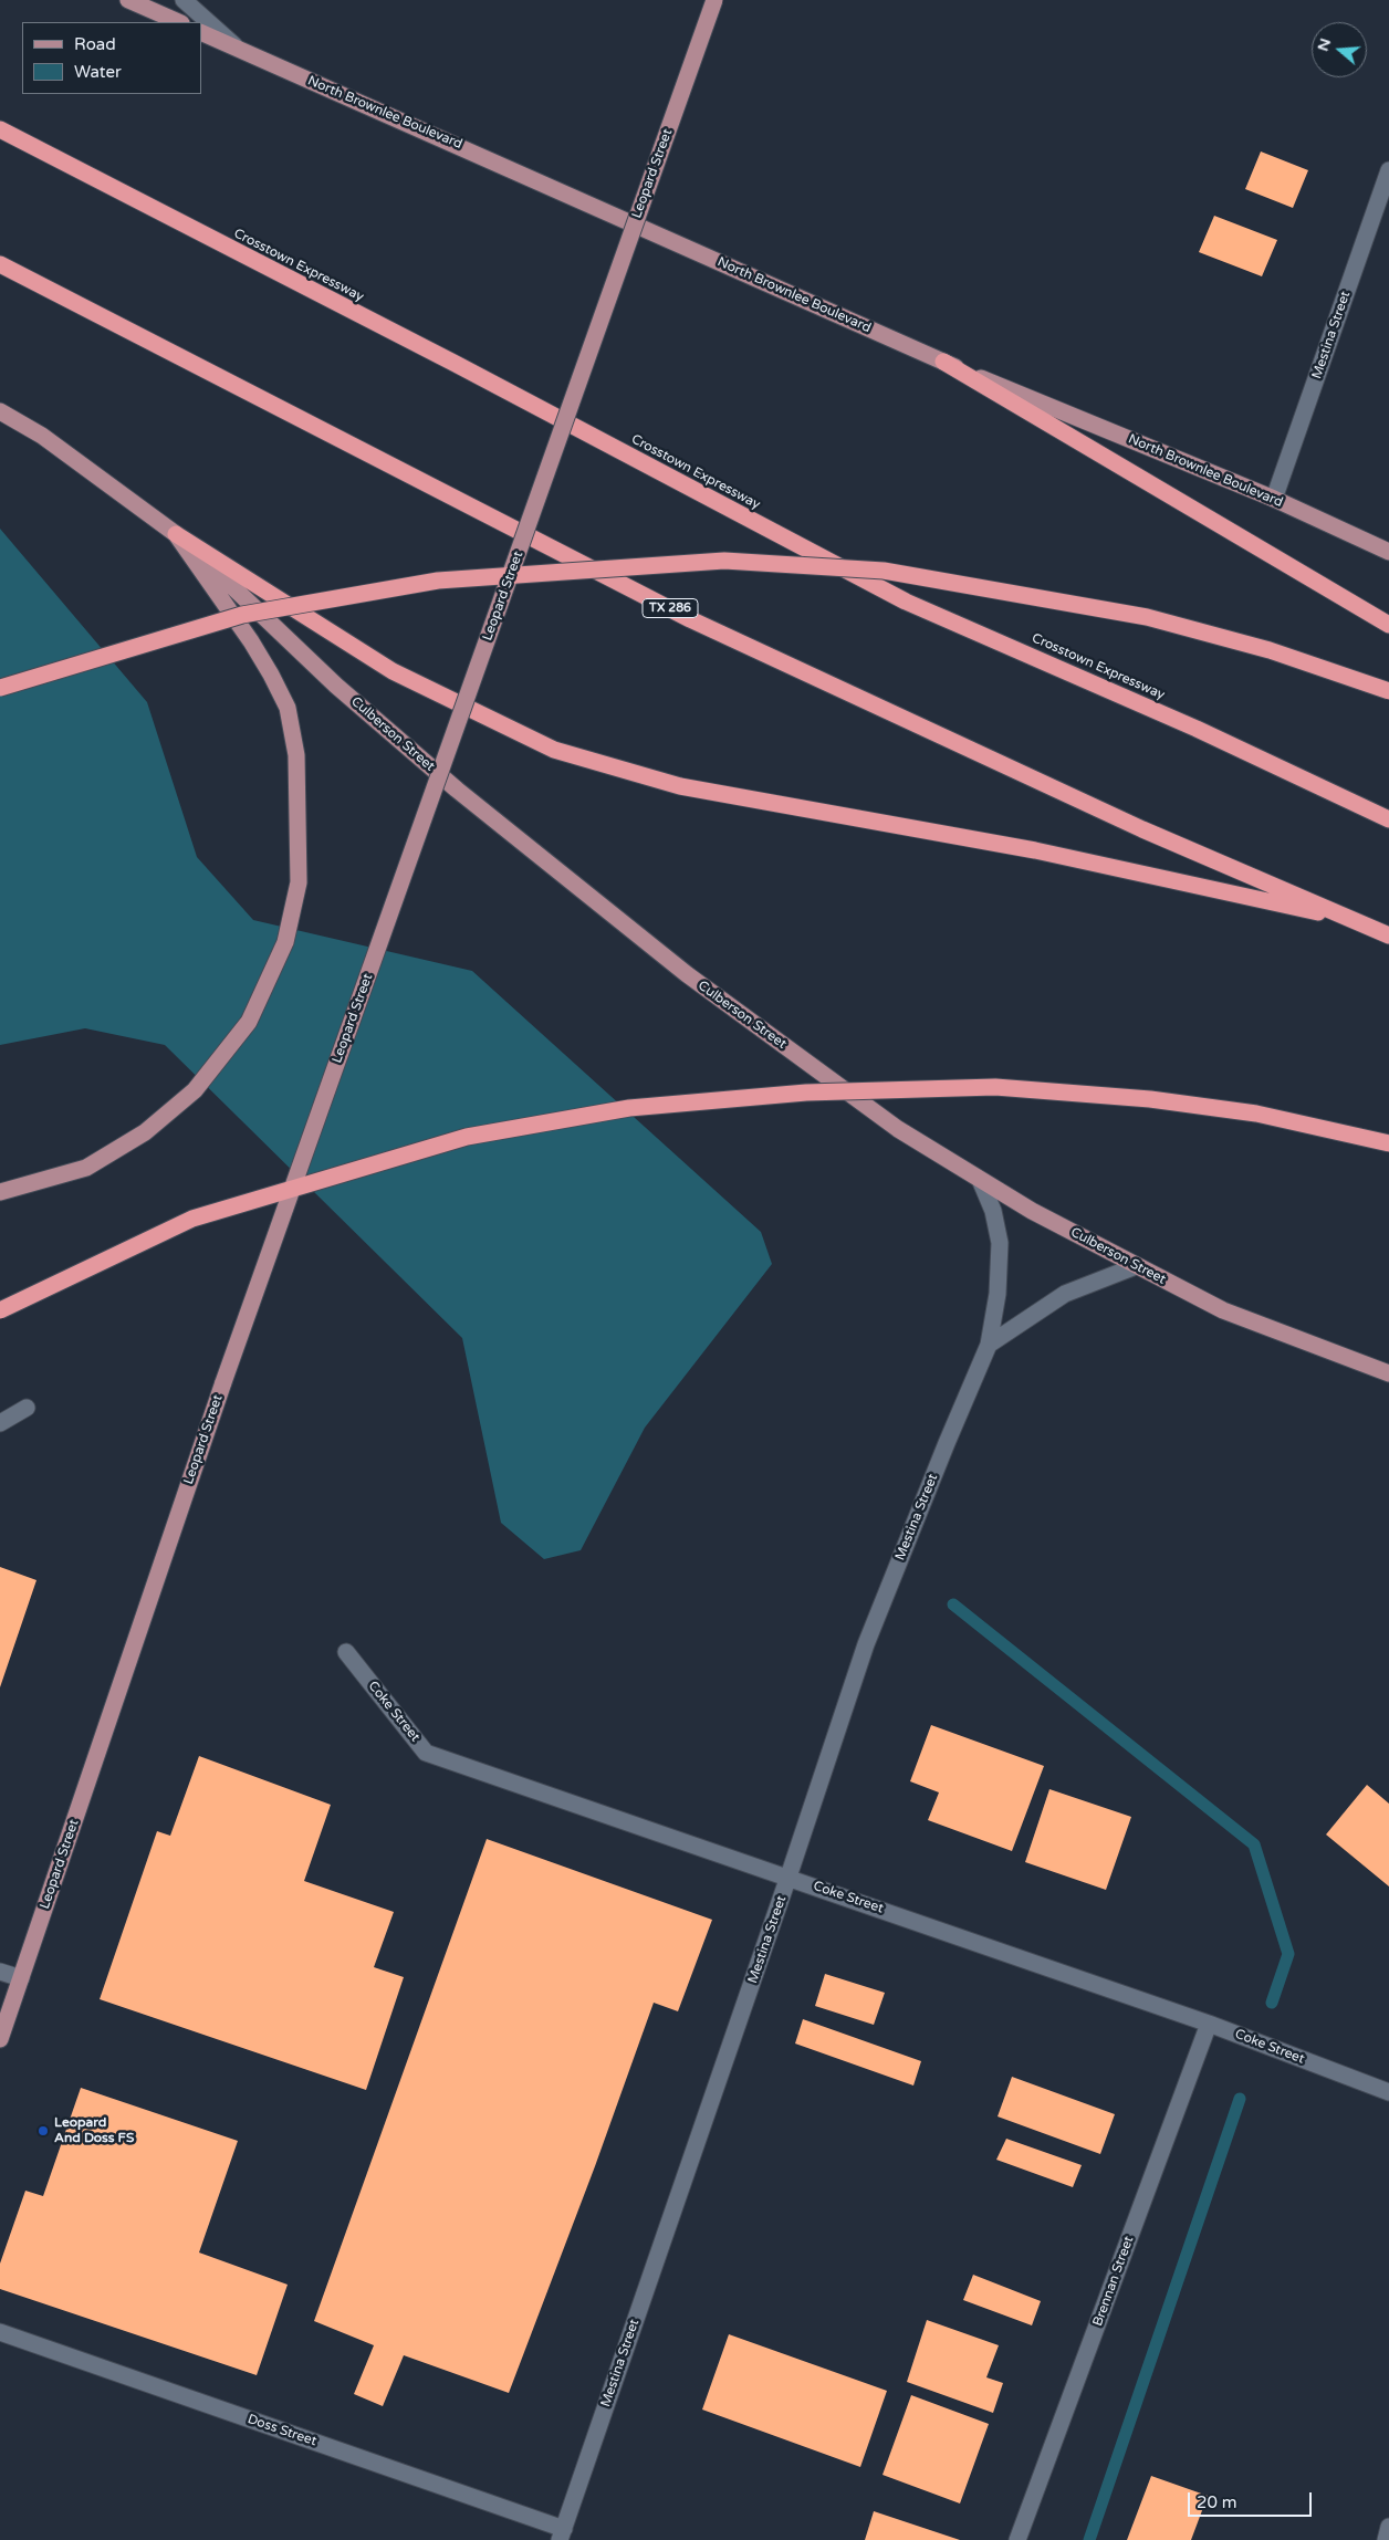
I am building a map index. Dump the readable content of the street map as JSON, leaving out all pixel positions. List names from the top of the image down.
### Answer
{
  "streets": {
    "highway": ["Crosstown Expressway", "TX 286"],
    "main road": ["North Brownlee Boulevard", "Leopard Street", "Culberson Street"],
    "street": [
      "Mestina Street",
      "Coke Street",
      "Brennan Street",
      "Doss Street"
    ]
  },
  "crossings": [
    ["North Brownlee Boulevard", "Mestina Street"],
    ["Mestina Street", "Culberson Street"],
    ["Mestina Street", "Coke Street"],
    ["Mestina Street", "Doss Street"],
    ["Coke Street", "Brennan Street"]
  ],
  "places": ["Leopard And Doss FS"],
  "legend": ["Road", "Water"],
  "scale_bar": "20 m",
  "north": "left"
}
